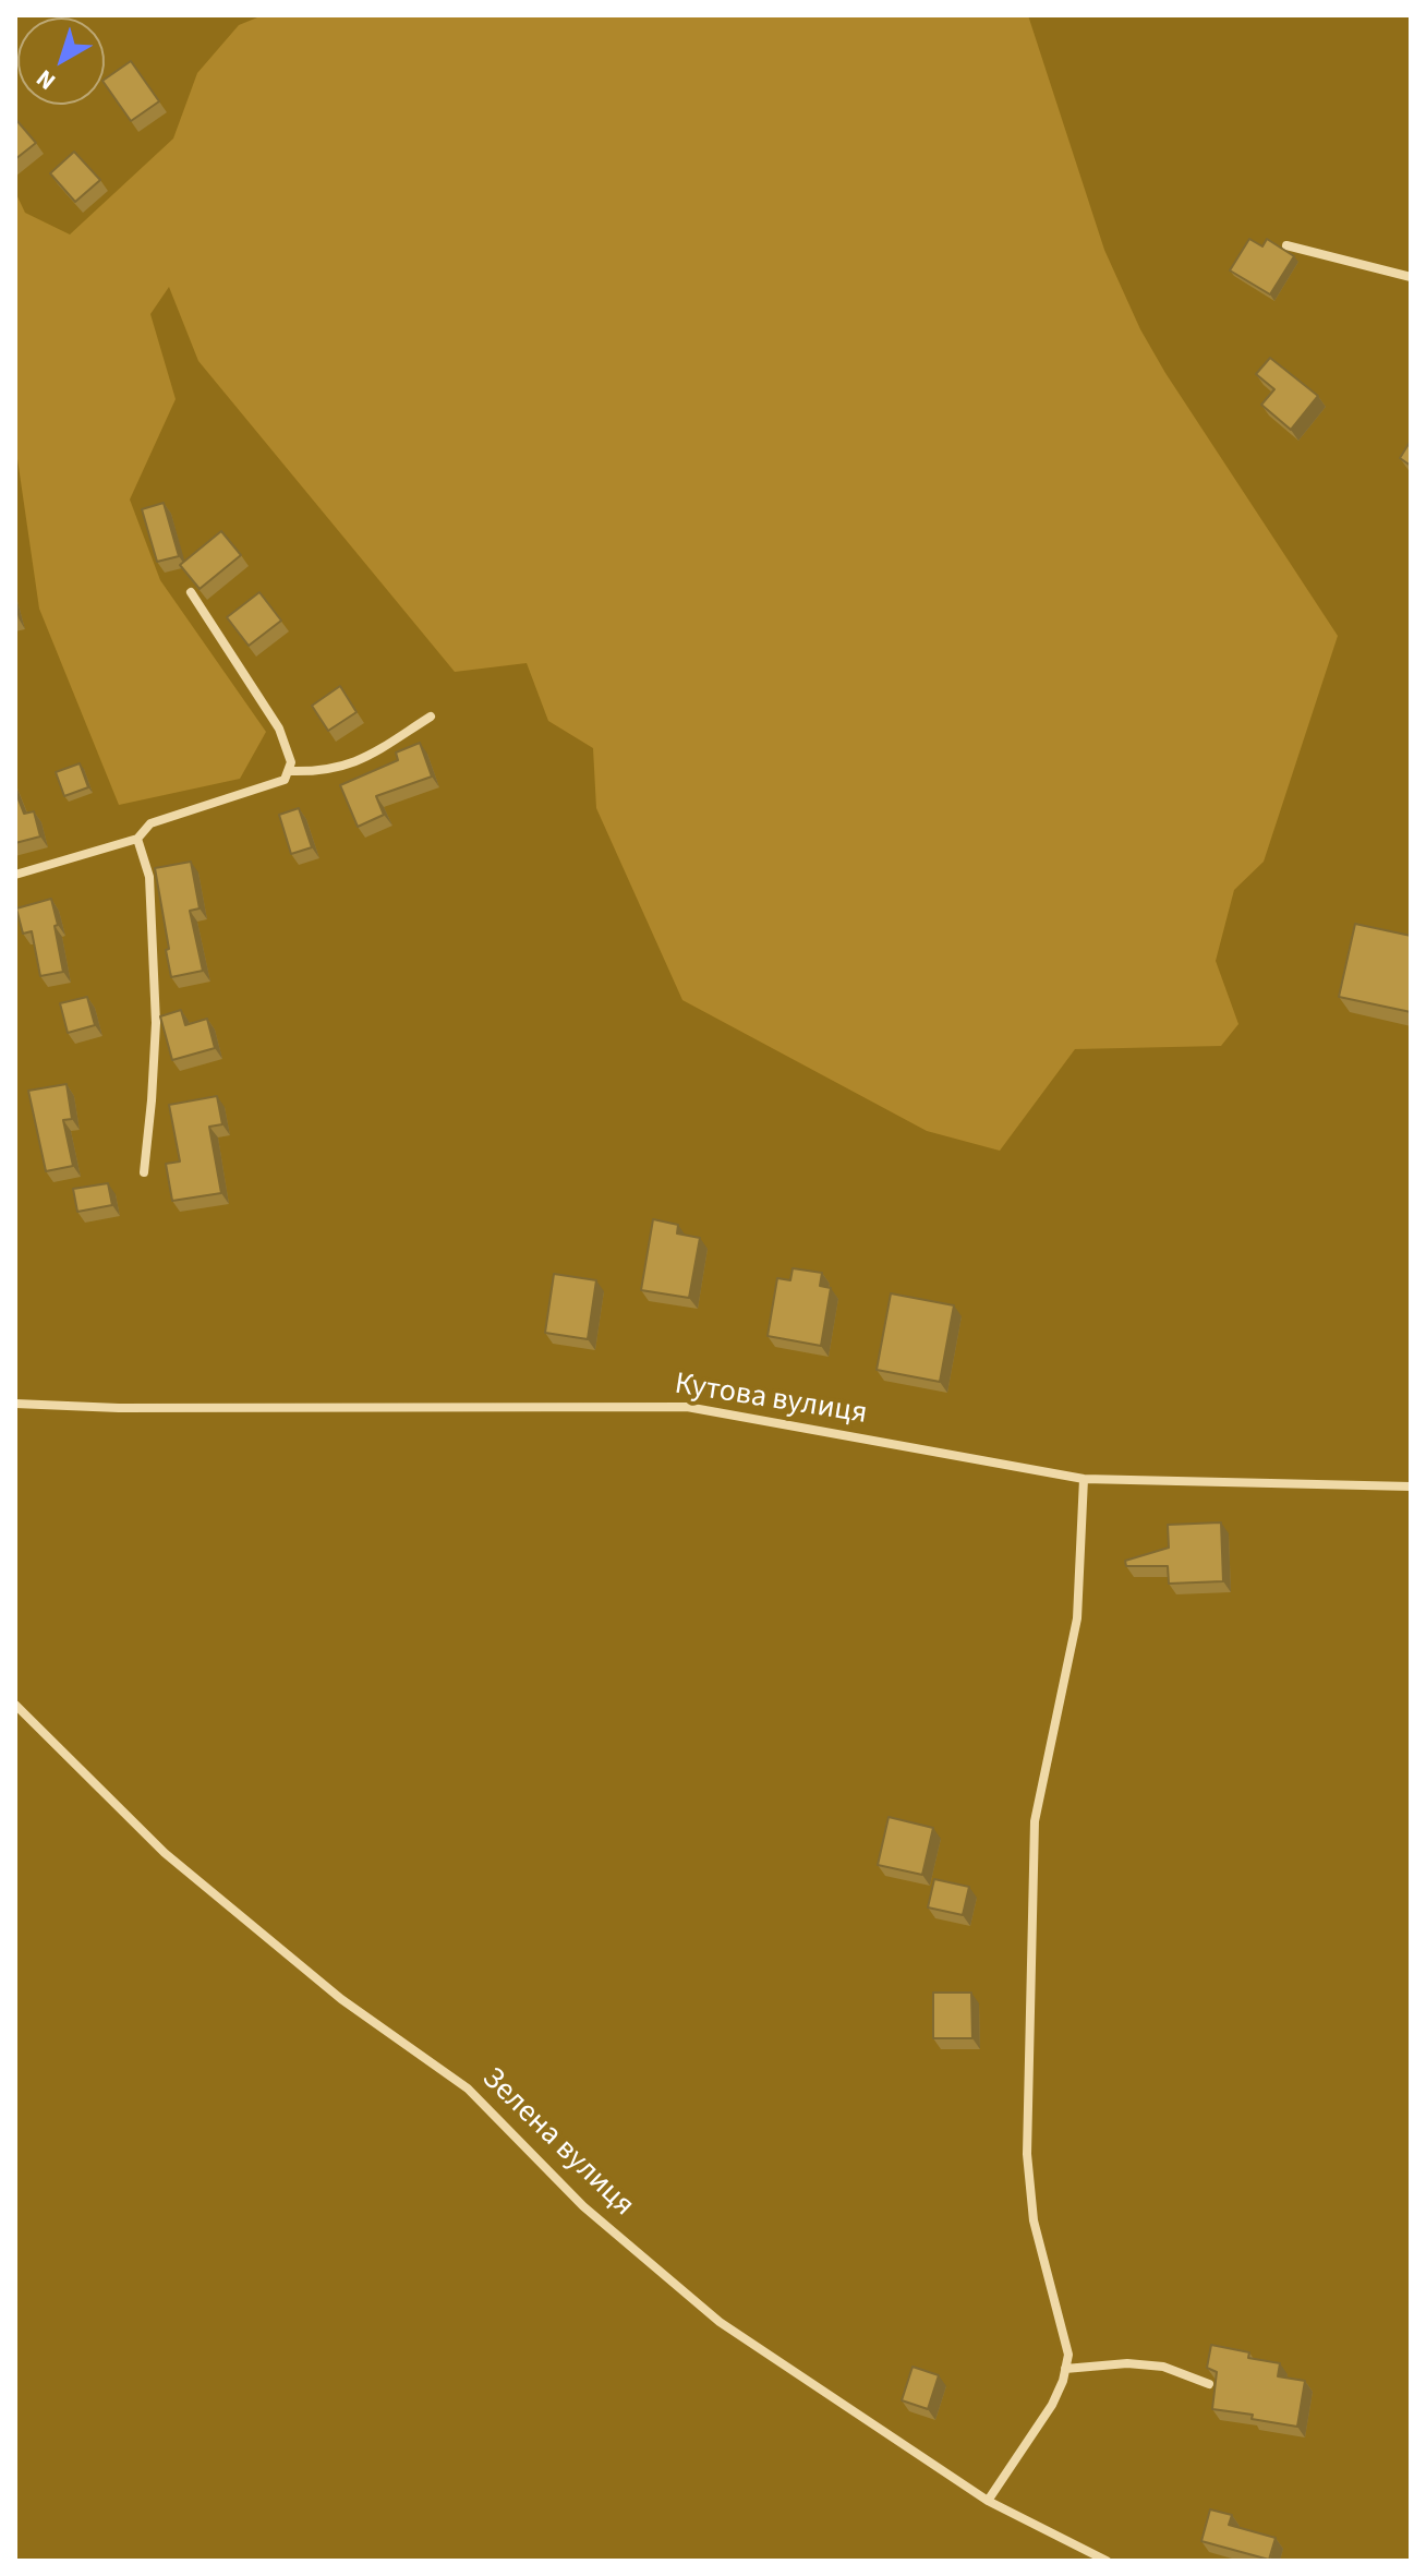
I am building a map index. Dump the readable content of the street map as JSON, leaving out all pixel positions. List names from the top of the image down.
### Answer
{
  "streets": {
    "street": ["Кутова вулиця", "Зелена вулиця"]
  },
  "north": "bottom left"
}
